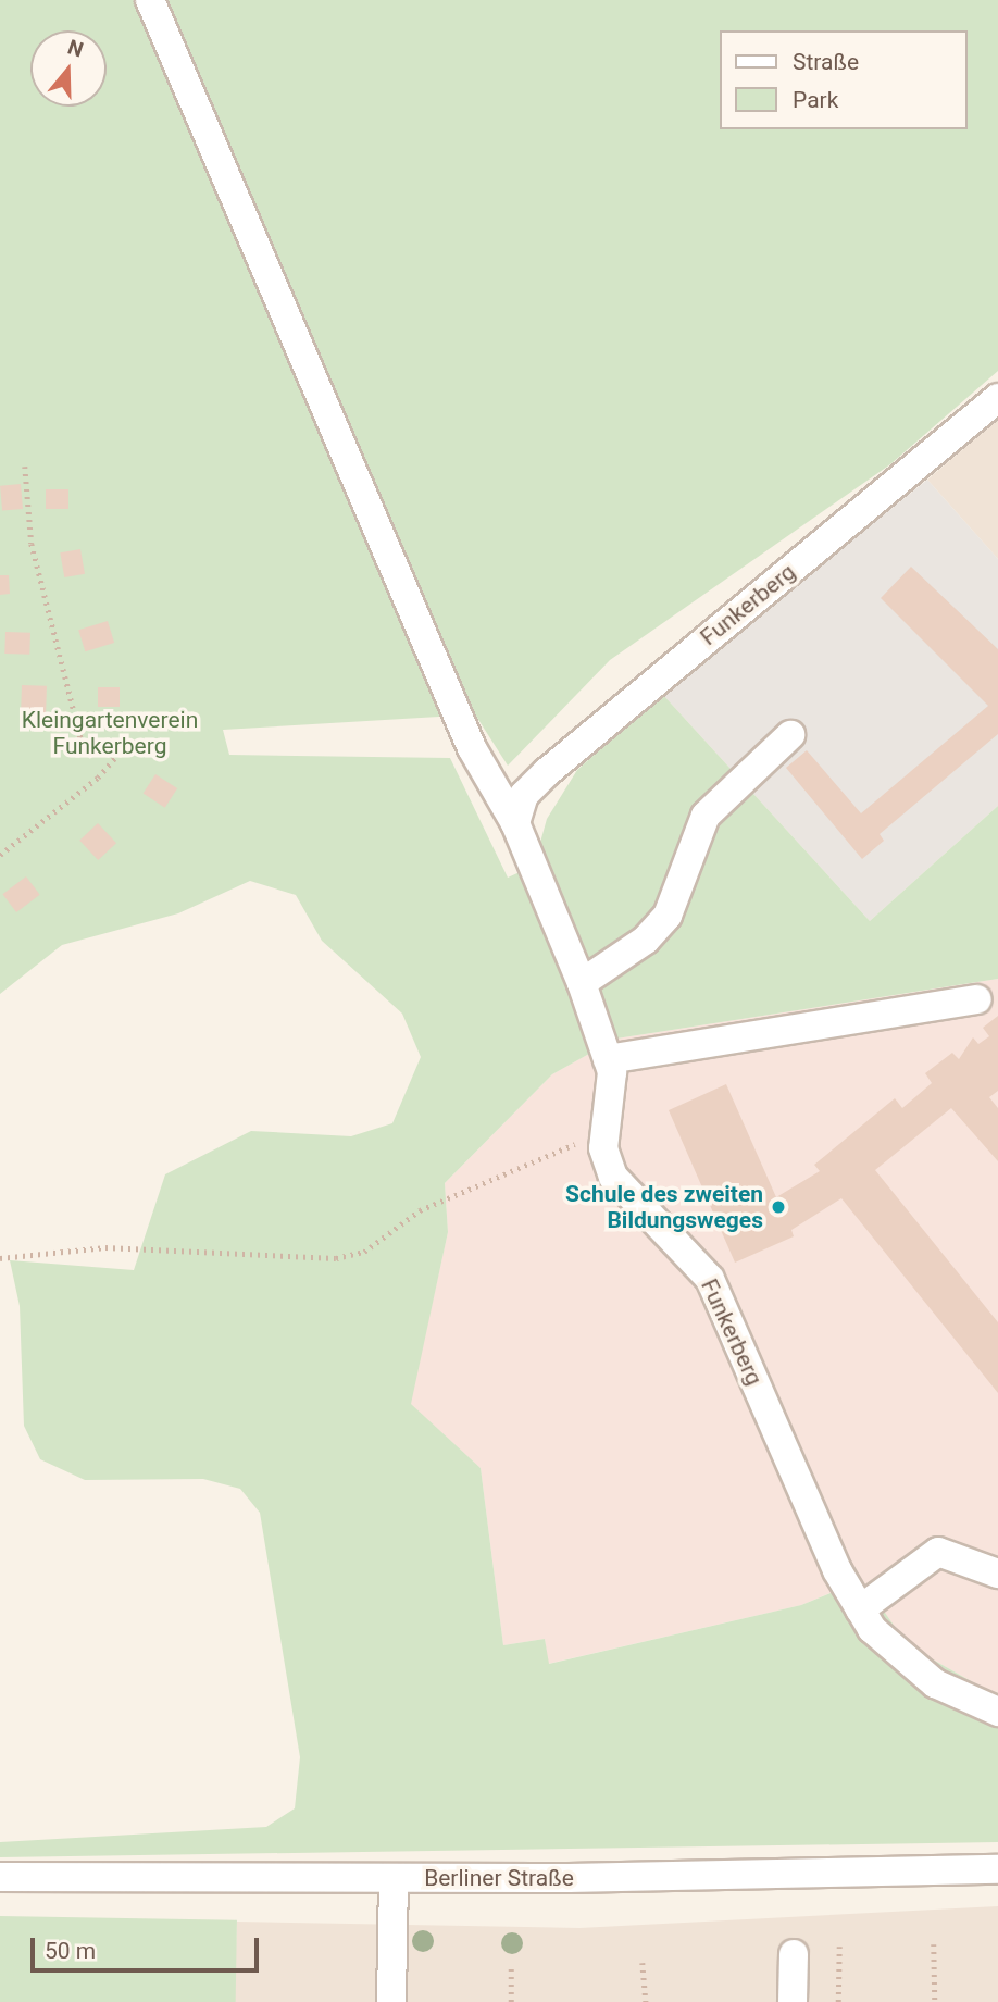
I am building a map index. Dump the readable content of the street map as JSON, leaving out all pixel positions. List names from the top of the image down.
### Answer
{
  "streets": {
    "street": ["Funkerberg", "Berliner Straße"]
  },
  "parks": ["Kleingartenverein Funkerberg"],
  "places": ["Schule des zweiten Bildungsweges"],
  "legend": ["Straße", "Park"],
  "scale_bar": "50 m",
  "north": "top"
}
